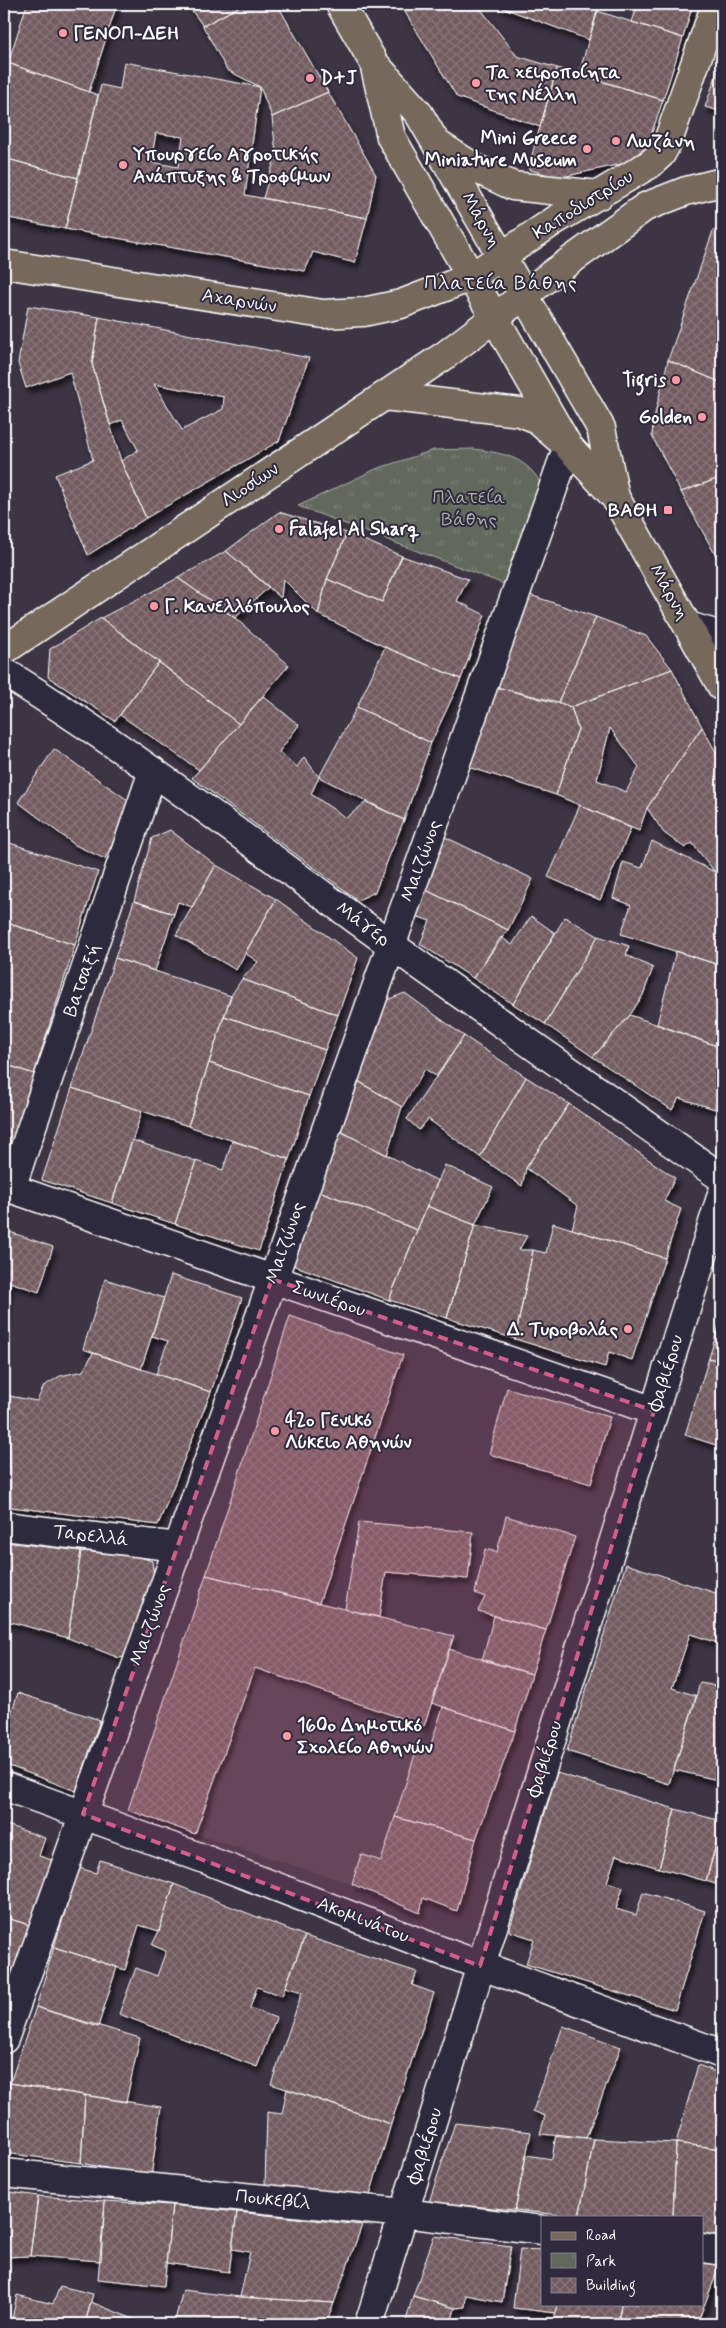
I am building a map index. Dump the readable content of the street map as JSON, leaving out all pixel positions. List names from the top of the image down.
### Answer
{
  "streets": {
    "main road": [
      "Καποδιστρίου",
      "Μάρνη",
      "Αχαρνών",
      "Λιοσίων"
    ],
    "street": [
      "Μαιζώνος",
      "Μάγερ",
      "Βατσαξή",
      "Σωνιέρου",
      "Φαβιέρου",
      "Ταρελλά",
      "Ακομινάτου",
      "Πουκεβίλ"
    ]
  },
  "crossings": [
    ["Καποδιστρίου", "Μάρνη"],
    ["Καποδιστρίου", "Αχαρνών"],
    ["Μάρνη", "Αχαρνών"],
    ["Μάρνη", "Λιοσίων"],
    ["Μάρνη", "Μαιζώνος"],
    ["Μαιζώνος", "Μάγερ"],
    ["Μαιζώνος", "Σωνιέρου"],
    ["Μαιζώνος", "Ταρελλά"],
    ["Μαιζώνος", "Ακομινάτου"],
    ["Μάγερ", "Βατσαξή"],
    ["Βατσαξή", "Σωνιέρου"],
    ["Σωνιέρου", "Φαβιέρου"],
    ["Φαβιέρου", "Ακομινάτου"],
    ["Φαβιέρου", "Πουκεβίλ"]
  ],
  "districts": ["Πλατεία Βάθης"],
  "parks": ["Πλατεία Βάθης"],
  "places": {
    "other": [
      "ΓΕΝΟΠ-ΔΕΗ",
      "D+J",
      "Τα χειροποίητα της Νέλλη",
      "Λωζάνη",
      "Mini Greece Miniature Museum",
      "Υπουργείο Αγροτικής Ανάπτυξης & Τροφίμων",
      "Tigris",
      "Golden",
      "Falafel Al Sharq",
      "Γ. Κανελλόπουλος",
      "Δ. Τυροβολάς",
      "42ο Γενικό Λύκειο Αθηνών",
      "160ο Δημοτικό Σχολείο Αθηνών"
    ],
    "transit": ["ΒΑΘΗ"]
  },
  "legend": ["Road", "Park", "Building"]
}
